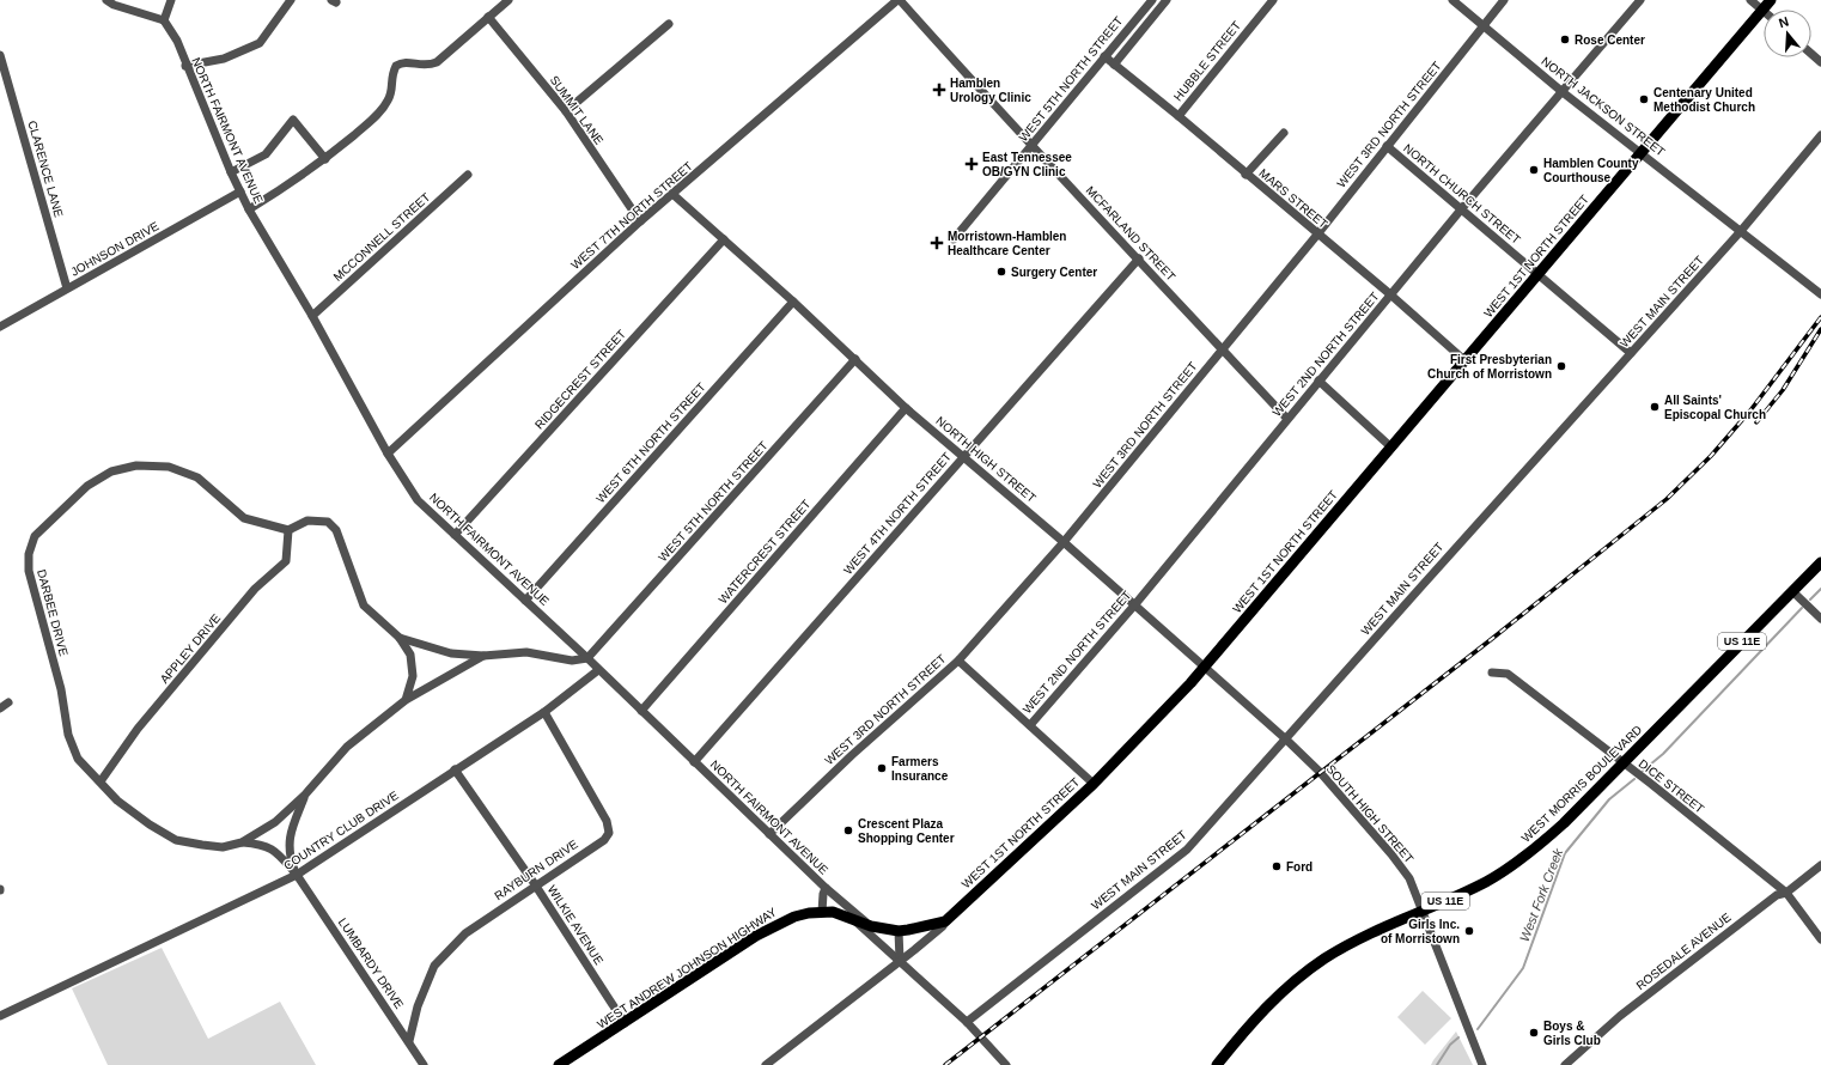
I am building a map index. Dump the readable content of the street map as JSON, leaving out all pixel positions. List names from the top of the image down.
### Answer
{
  "streets": {
    "main road": [
      "WEST 1ST NORTH STREET",
      "US 11E",
      "WEST MORRIS BOULEVARD",
      "WEST ANDREW JOHNSON HIGHWAY"
    ],
    "street": [
      "HUBBLE STREET",
      "WEST 5TH NORTH STREET",
      "NORTH JACKSON STREET",
      "SUMMIT LANE",
      "WEST 3RD NORTH STREET",
      "NORTH FAIRMONT AVENUE",
      "CLARENCE LANE",
      "NORTH CHURCH STREET",
      "MARS STREET",
      "WEST 7TH NORTH STREET",
      "MCFARLAND STREET",
      "MCCONNELL STREET",
      "JOHNSON DRIVE",
      "WEST MAIN STREET",
      "WEST 2ND NORTH STREET",
      "RIDGECREST STREET",
      "WEST 6TH NORTH STREET",
      "NORTH HIGH STREET",
      "WEST 4TH NORTH STREET",
      "WATERCREST STREET",
      "DARBEE DRIVE",
      "APPLEY DRIVE",
      "DICE STREET",
      "SOUTH HIGH STREET",
      "COUNTRY CLUB DRIVE",
      "RAYBURN DRIVE",
      "WILKIE AVENUE",
      "ROSEDALE AVENUE",
      "LUMBARDY DRIVE"
    ]
  },
  "crossings": [
    ["HUBBLE STREET", "MARS STREET"],
    ["WEST 5TH NORTH STREET", "NORTH FAIRMONT AVENUE"],
    ["WEST 5TH NORTH STREET", "MARS STREET"],
    ["WEST 5TH NORTH STREET", "MCFARLAND STREET"],
    ["WEST 5TH NORTH STREET", "NORTH HIGH STREET"],
    ["WEST 5TH NORTH STREET", "DARBEE DRIVE"],
    ["NORTH JACKSON STREET", "WEST 3RD NORTH STREET"],
    ["NORTH JACKSON STREET", "WEST 1ST NORTH STREET"],
    ["NORTH JACKSON STREET", "WEST MAIN STREET"],
    ["NORTH JACKSON STREET", "WEST 2ND NORTH STREET"],
    ["SUMMIT LANE", "WEST 7TH NORTH STREET"],
    ["WEST 3RD NORTH STREET", "NORTH FAIRMONT AVENUE"],
    ["WEST 3RD NORTH STREET", "NORTH CHURCH STREET"],
    ["WEST 3RD NORTH STREET", "MARS STREET"],
    ["WEST 3RD NORTH STREET", "MCFARLAND STREET"],
    ["WEST 3RD NORTH STREET", "NORTH HIGH STREET"],
    ["NORTH FAIRMONT AVENUE", "WEST 7TH NORTH STREET"],
    ["NORTH FAIRMONT AVENUE", "MCCONNELL STREET"],
    ["NORTH FAIRMONT AVENUE", "JOHNSON DRIVE"],
    ["NORTH FAIRMONT AVENUE", "RIDGECREST STREET"],
    ["NORTH FAIRMONT AVENUE", "WEST 6TH NORTH STREET"],
    ["NORTH FAIRMONT AVENUE", "WEST 4TH NORTH STREET"],
    ["NORTH FAIRMONT AVENUE", "WATERCREST STREET"],
    ["NORTH FAIRMONT AVENUE", "DARBEE DRIVE"],
    ["NORTH FAIRMONT AVENUE", "COUNTRY CLUB DRIVE"],
    ["NORTH FAIRMONT AVENUE", "WEST ANDREW JOHNSON HIGHWAY"],
    ["CLARENCE LANE", "JOHNSON DRIVE"],
    ["NORTH CHURCH STREET", "WEST 1ST NORTH STREET"],
    ["NORTH CHURCH STREET", "WEST MAIN STREET"],
    ["NORTH CHURCH STREET", "WEST 2ND NORTH STREET"],
    ["MARS STREET", "WEST 1ST NORTH STREET"],
    ["MARS STREET", "WEST 2ND NORTH STREET"],
    ["WEST 7TH NORTH STREET", "MCFARLAND STREET"],
    ["WEST 7TH NORTH STREET", "NORTH HIGH STREET"],
    ["MCFARLAND STREET", "WEST 2ND NORTH STREET"],
    ["MCFARLAND STREET", "WEST 4TH NORTH STREET"],
    ["WEST 1ST NORTH STREET", "NORTH HIGH STREET"],
    ["WEST 1ST NORTH STREET", "WEST ANDREW JOHNSON HIGHWAY"],
    ["WEST MAIN STREET", "NORTH HIGH STREET"],
    ["WEST MAIN STREET", "SOUTH HIGH STREET"],
    ["WEST 2ND NORTH STREET", "NORTH HIGH STREET"],
    ["RIDGECREST STREET", "NORTH HIGH STREET"],
    ["WEST 6TH NORTH STREET", "NORTH HIGH STREET"],
    ["NORTH HIGH STREET", "WEST 4TH NORTH STREET"],
    ["NORTH HIGH STREET", "WATERCREST STREET"],
    ["NORTH HIGH STREET", "SOUTH HIGH STREET"],
    ["DARBEE DRIVE", "APPLEY DRIVE"],
    ["WEST MORRIS BOULEVARD", "DICE STREET"],
    ["WEST MORRIS BOULEVARD", "SOUTH HIGH STREET"],
    ["DICE STREET", "ROSEDALE AVENUE"],
    ["COUNTRY CLUB DRIVE", "RAYBURN DRIVE"],
    ["COUNTRY CLUB DRIVE", "WILKIE AVENUE"],
    ["COUNTRY CLUB DRIVE", "LUMBARDY DRIVE"],
    ["RAYBURN DRIVE", "WILKIE AVENUE"],
    ["RAYBURN DRIVE", "LUMBARDY DRIVE"],
    ["WILKIE AVENUE", "WEST ANDREW JOHNSON HIGHWAY"]
  ],
  "water": ["West Fork Creek"],
  "places": {
    "other": [
      "Rose Center",
      "Centenary United Methodist Church",
      "Hamblen County Courthouse",
      "Surgery Center",
      "First Presbyterian Church of Morristown",
      "All Saints' Episcopal Church",
      "Farmers Insurance",
      "Crescent Plaza Shopping Center",
      "Ford",
      "Girls Inc. of Morristown",
      "Boys & Girls Club"
    ],
    "health": ["Hamblen Urology Clinic", "East Tennessee OB/GYN Clinic", "Morristown-Hamblen Healthcare Center"]
  },
  "north": "top"
}
